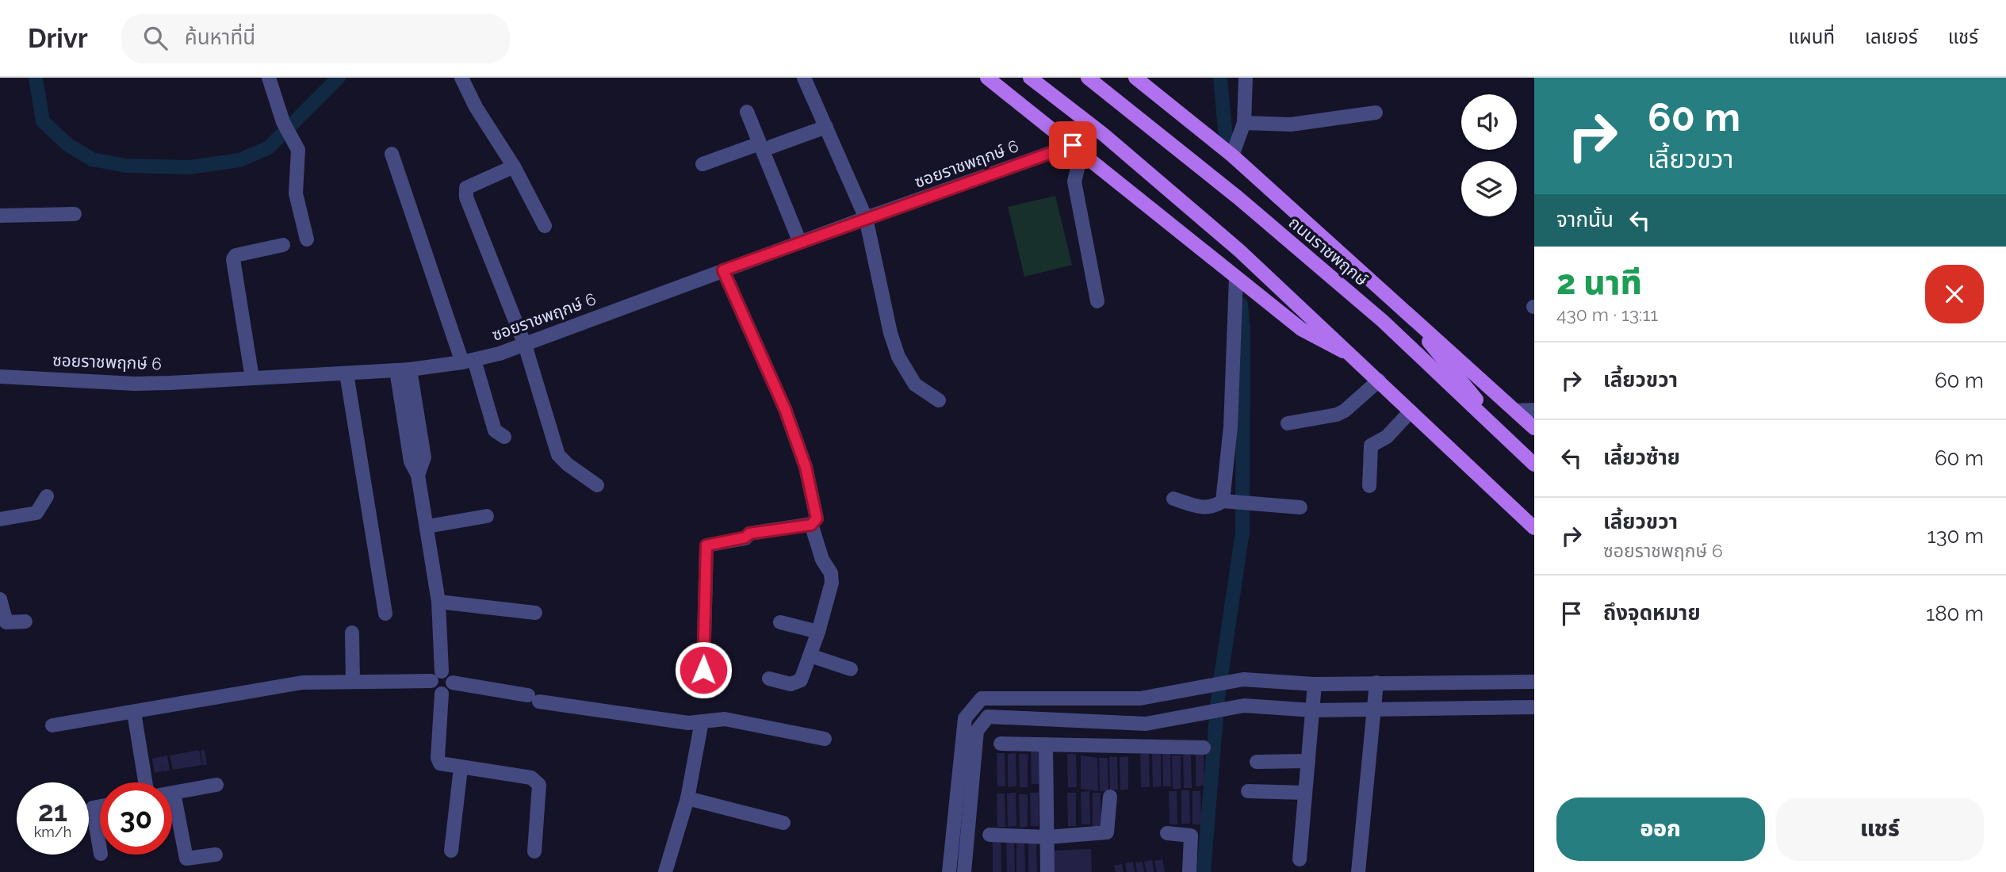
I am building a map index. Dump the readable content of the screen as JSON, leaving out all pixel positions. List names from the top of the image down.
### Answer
{
  "streets": {
    "main road": ["ถนนราชพฤกษ์"],
    "street": ["ซอยราชพฤกษ์ 6"]
  },
  "page": {
    "header": "Drivr",
    "search": "ค้นหาที่นี่",
    "nav": ["แผนที่", "เลเยอร์", "แชร์"],
    "turn": ["60 m", "เลี้ยวขวา"],
    "then": "จากนั้น",
    "heading": ["2 นาที", "430 m · 13:11"],
    "list": [
      {
        "name": "เลี้ยวขวา",
        "value": "60 m"
      },
      {
        "name": "เลี้ยวซ้าย",
        "value": "60 m"
      },
      {
        "name": "เลี้ยวขวา",
        "note": "ซอยราชพฤกษ์ 6",
        "value": "130 m"
      },
      {
        "name": "ถึงจุดหมาย",
        "value": "180 m"
      }
    ],
    "speed": "21 km/h",
    "limit": "30",
    "buttons": ["ออก", "แชร์"]
  }
}
